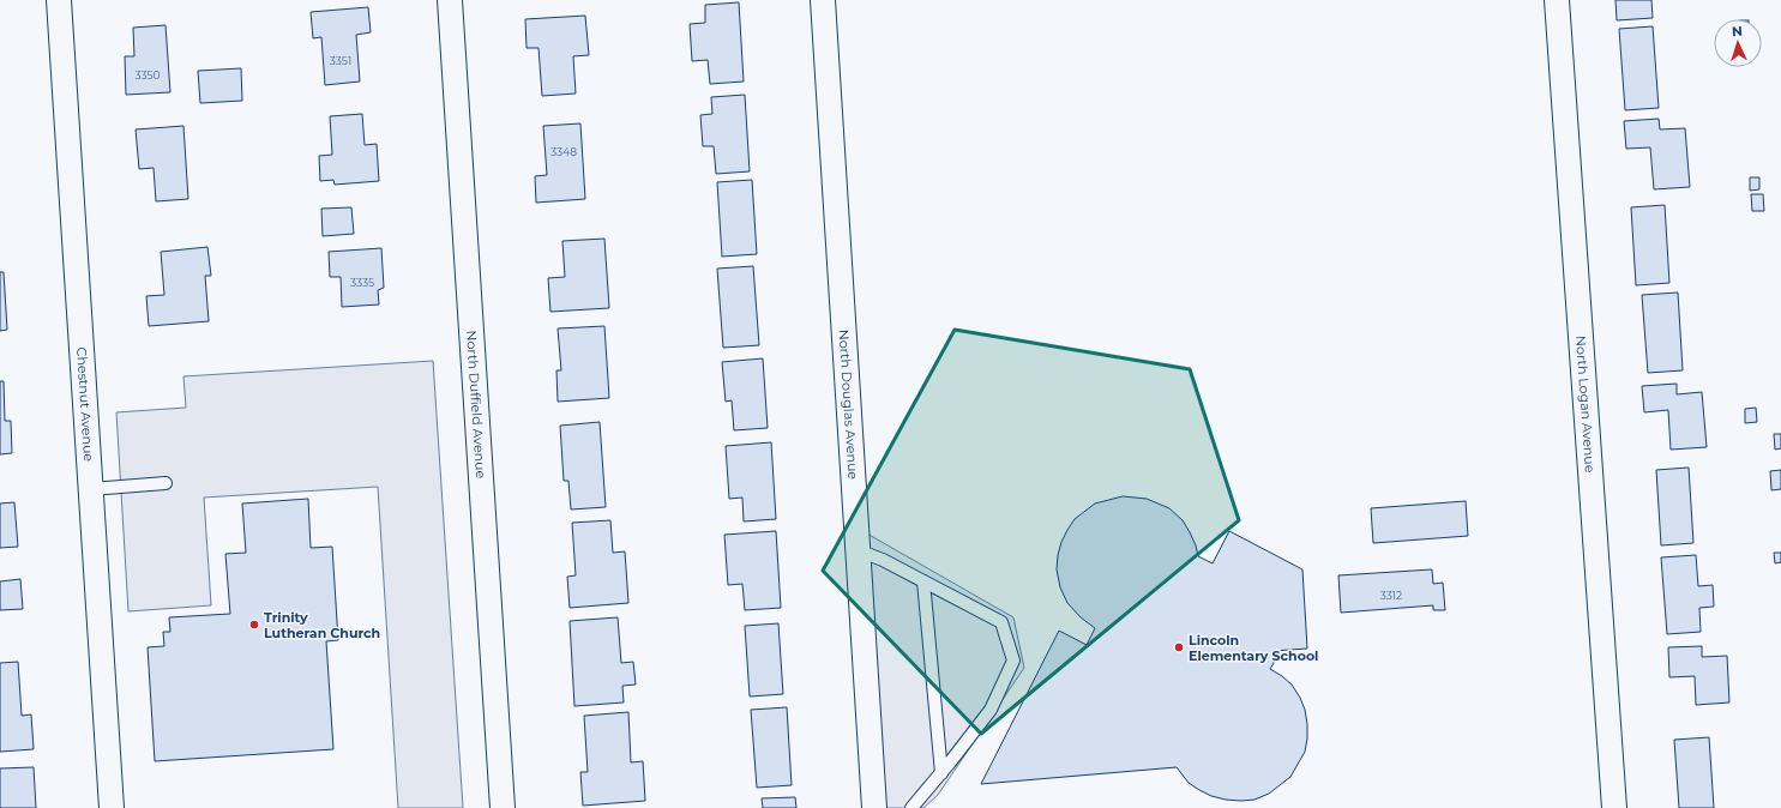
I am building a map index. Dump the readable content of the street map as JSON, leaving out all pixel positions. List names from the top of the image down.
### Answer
{
  "streets": {
    "street": [
      "Chestnut Avenue",
      "North Duffield Avenue",
      "North Douglas Avenue",
      "North Logan Avenue"
    ]
  },
  "places": ["Trinity Lutheran Church", "Lincoln Elementary School"],
  "house_numbers": [
    "3351",
    "3350",
    "3348",
    "3335",
    "3312"
  ],
  "north": "top"
}
